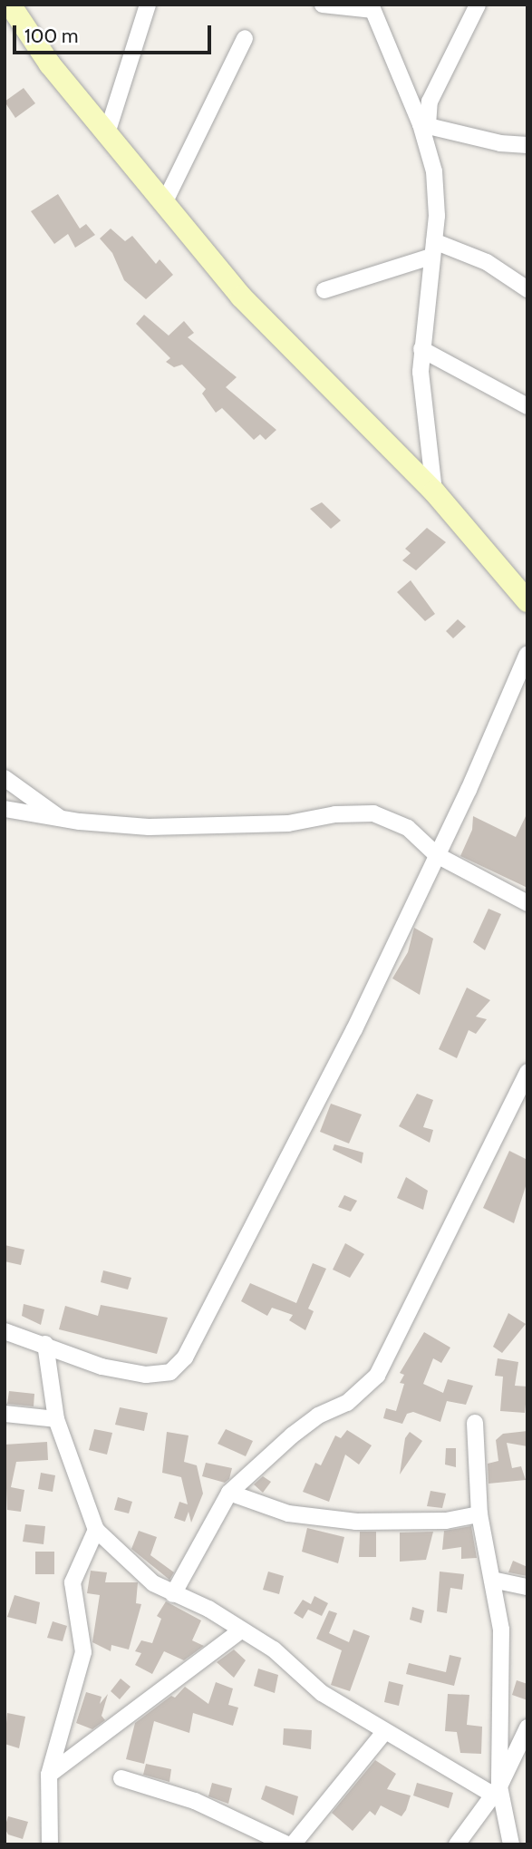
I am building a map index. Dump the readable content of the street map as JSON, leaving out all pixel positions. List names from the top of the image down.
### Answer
{
  "scale_bar": "100 m"
}
